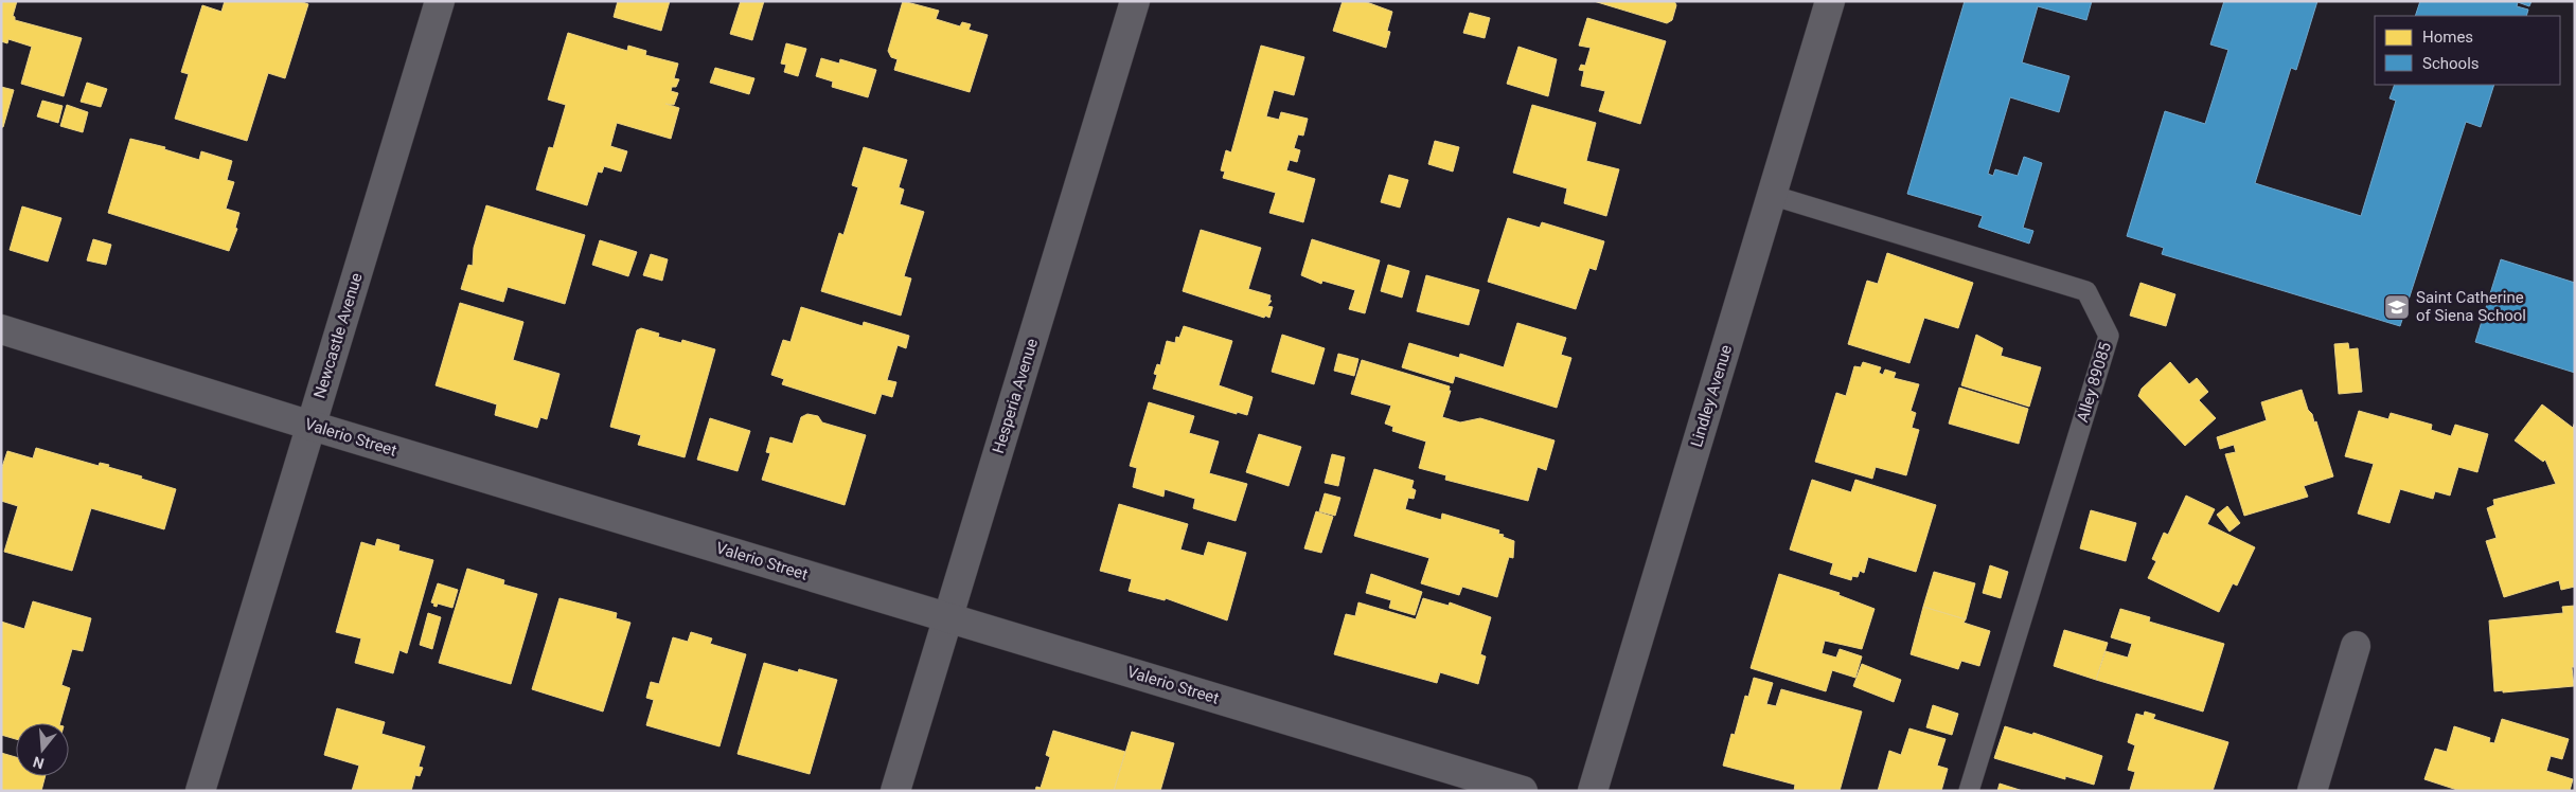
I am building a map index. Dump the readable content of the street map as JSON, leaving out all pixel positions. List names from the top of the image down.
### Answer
{
  "streets": {
    "street": [
      "Newcastle Avenue",
      "Hesperia Avenue",
      "Lindley Avenue",
      "Valerio Street"
    ],
    "lane": ["Alley 89085"]
  },
  "crossings": [
    ["Newcastle Avenue", "Valerio Street"],
    ["Alley 89085", "Lindley Avenue"],
    ["Hesperia Avenue", "Valerio Street"]
  ],
  "places": {
    "school or university": ["Saint Catherine of Siena School"]
  },
  "legend": ["Homes", "Schools"],
  "north": "bottom"
}
